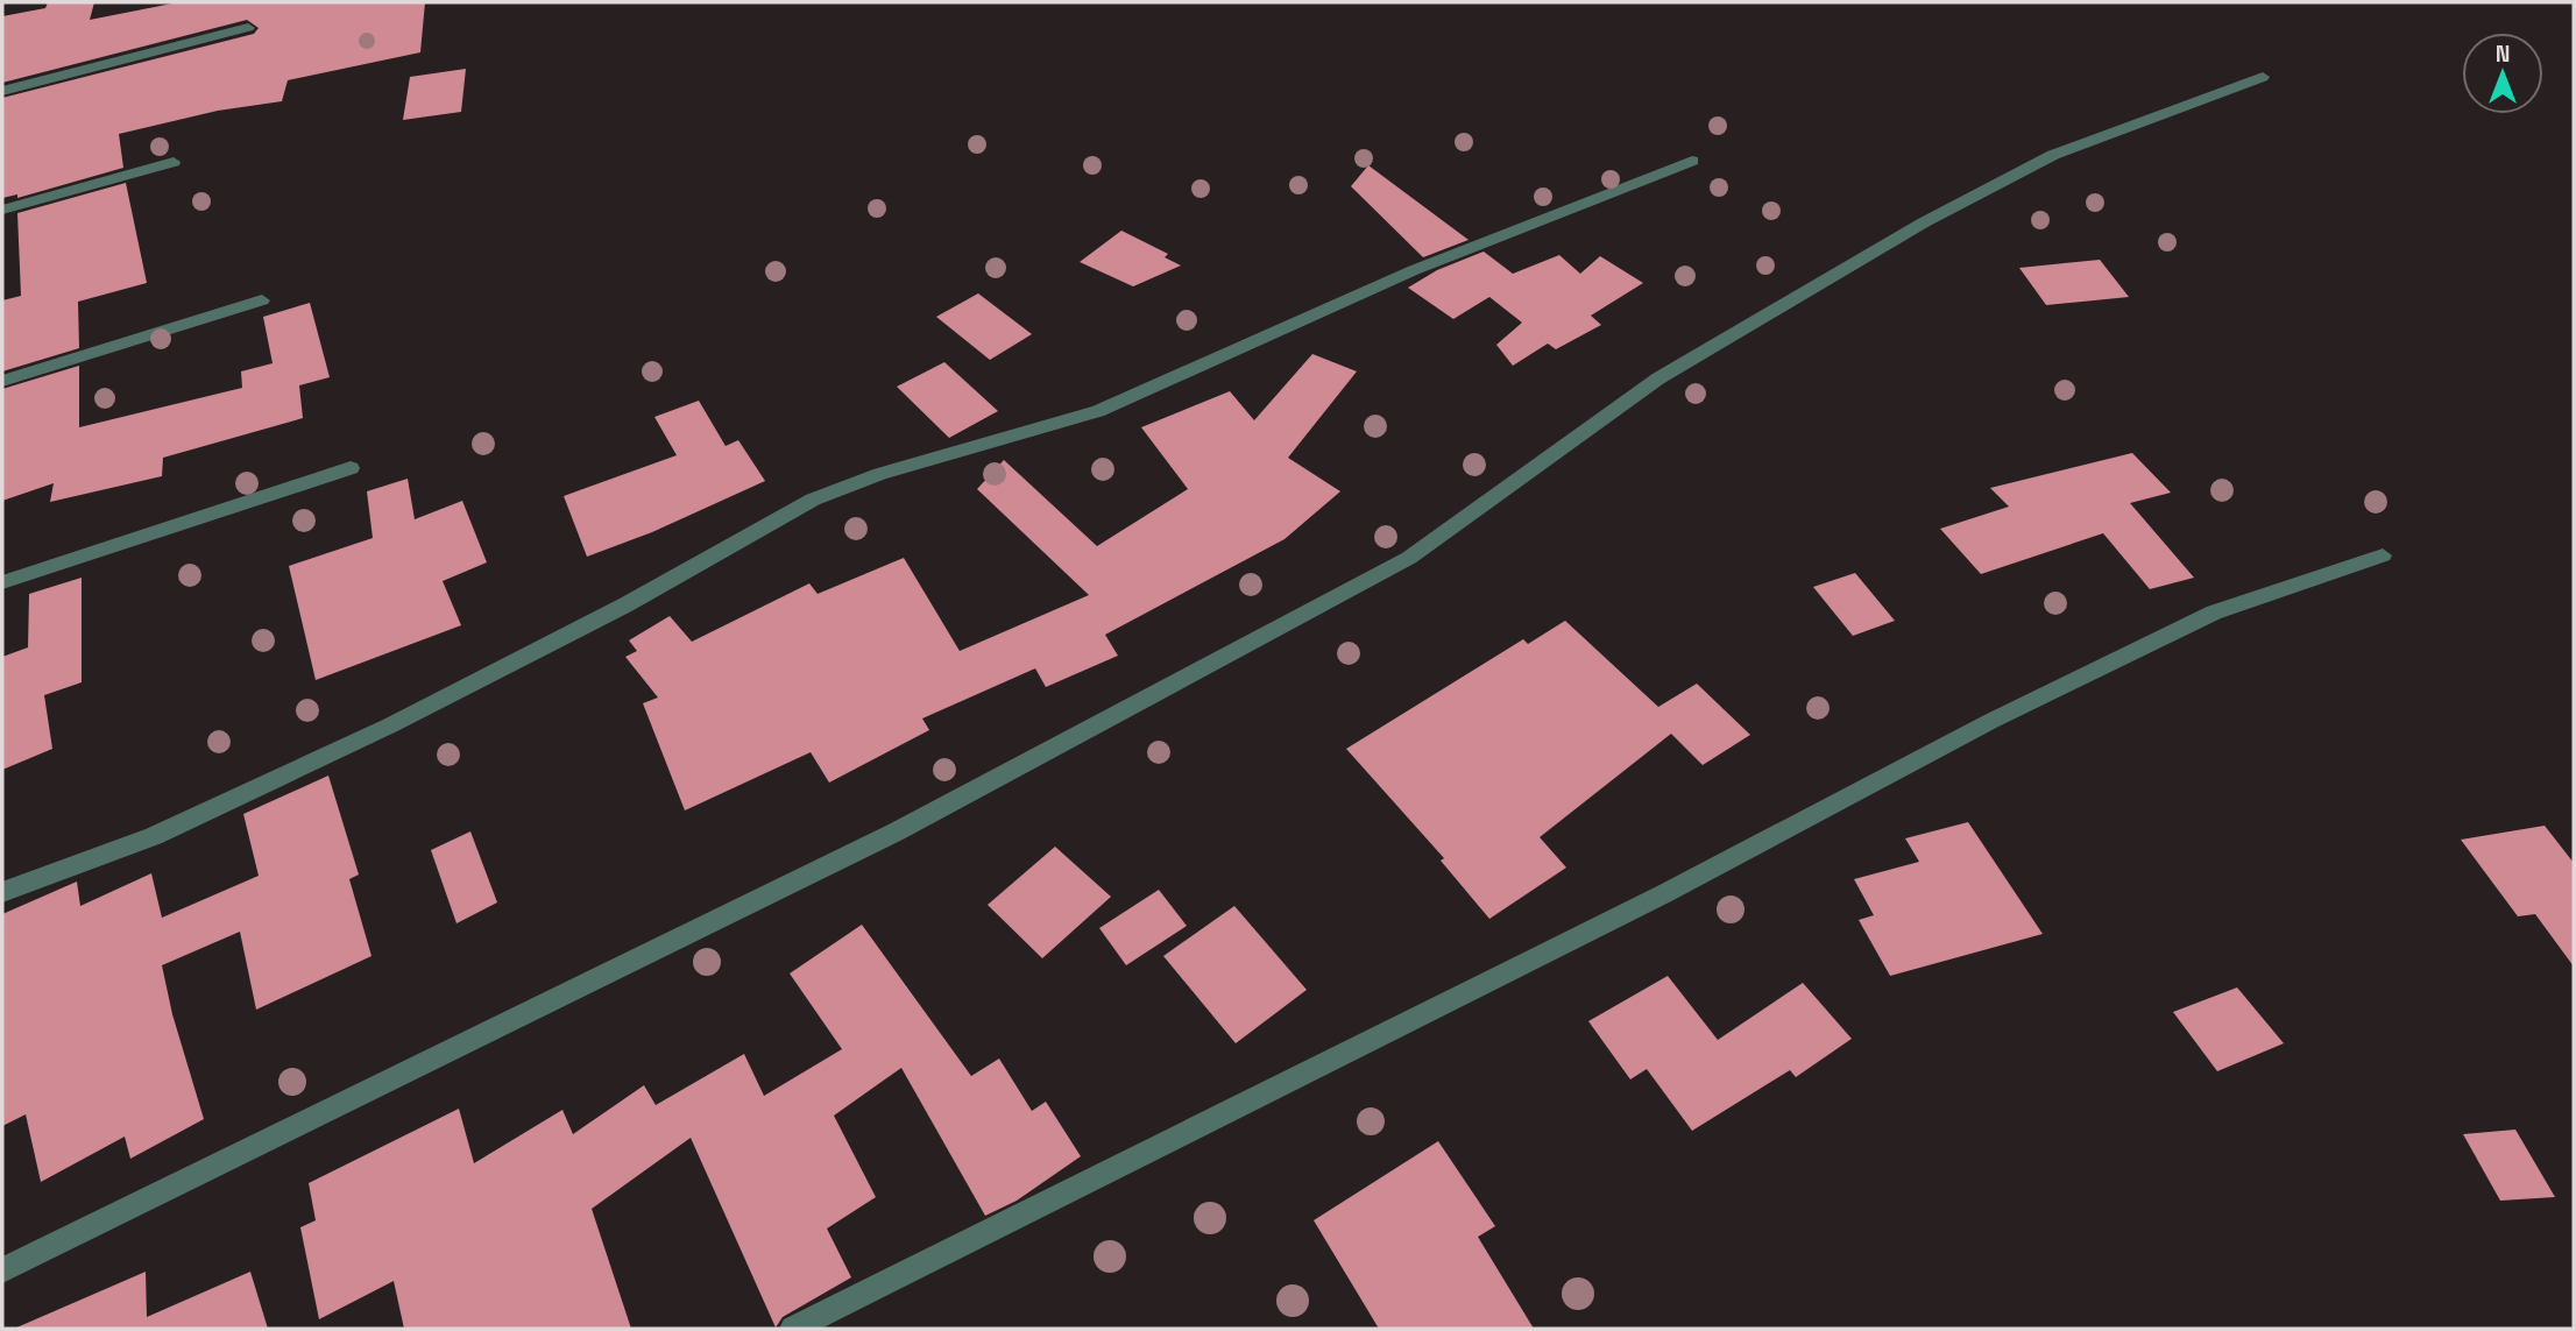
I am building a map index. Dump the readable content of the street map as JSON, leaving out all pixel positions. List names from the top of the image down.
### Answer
{
  "north": "top"
}
